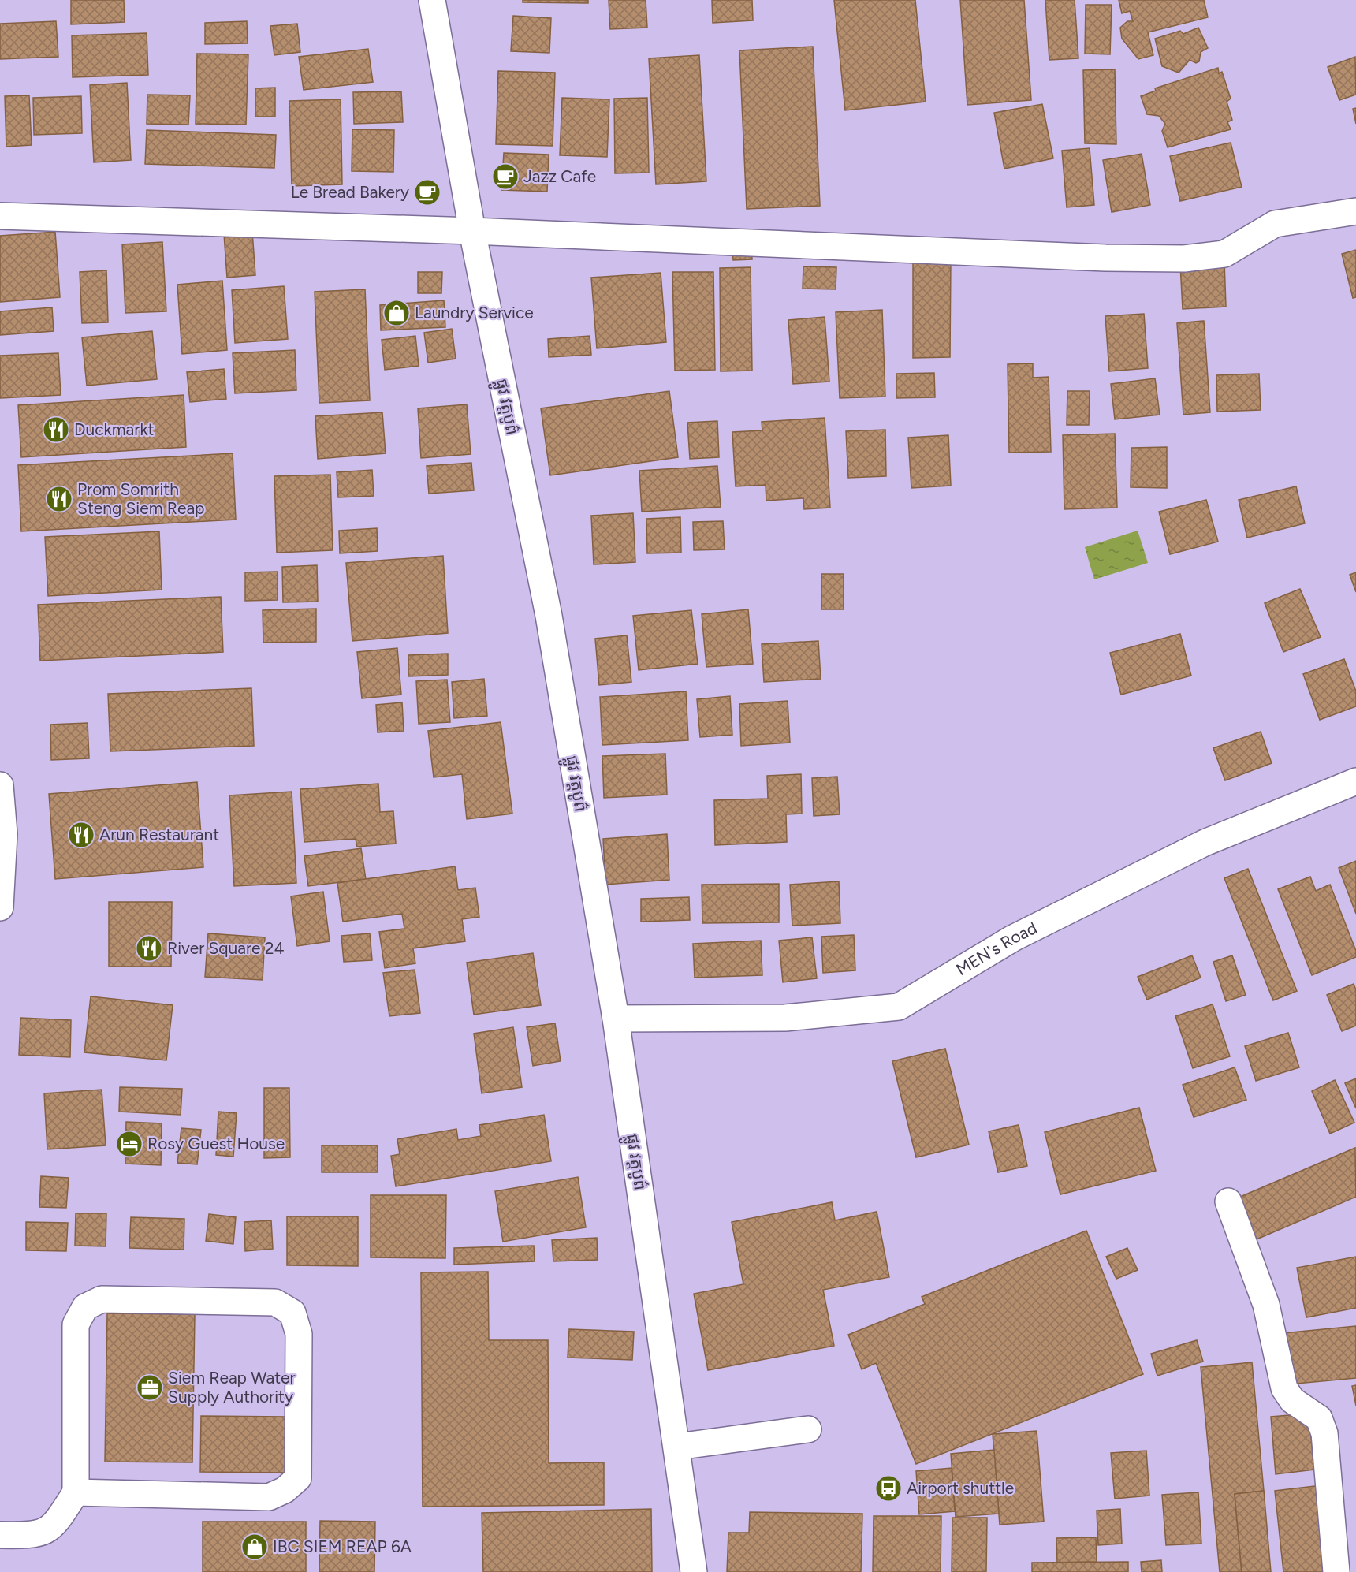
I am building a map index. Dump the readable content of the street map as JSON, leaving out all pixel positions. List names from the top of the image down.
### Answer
{
  "streets": {
    "street": ["ផ្លូវ វត្តបូព៌", "MEN's Road"]
  },
  "crossings": [
    ["ផ្លូវ វត្តបូព៌", "MEN's Road"]
  ],
  "places": {
    "cafe": ["Jazz Cafe", "Le Bread Bakery"],
    "shop": ["Laundry Service", "IBC SIEM REAP 6A"],
    "restaurant": [
      "Duckmarkt",
      "Prom Somrith Steng Siem Reap",
      "Arun Restaurant",
      "River Square 24"
    ],
    "hotel": ["Rosy Guest House"],
    "office": ["Siem Reap Water Supply Authority"],
    "bus stop": ["Airport shuttle"]
  }
}
